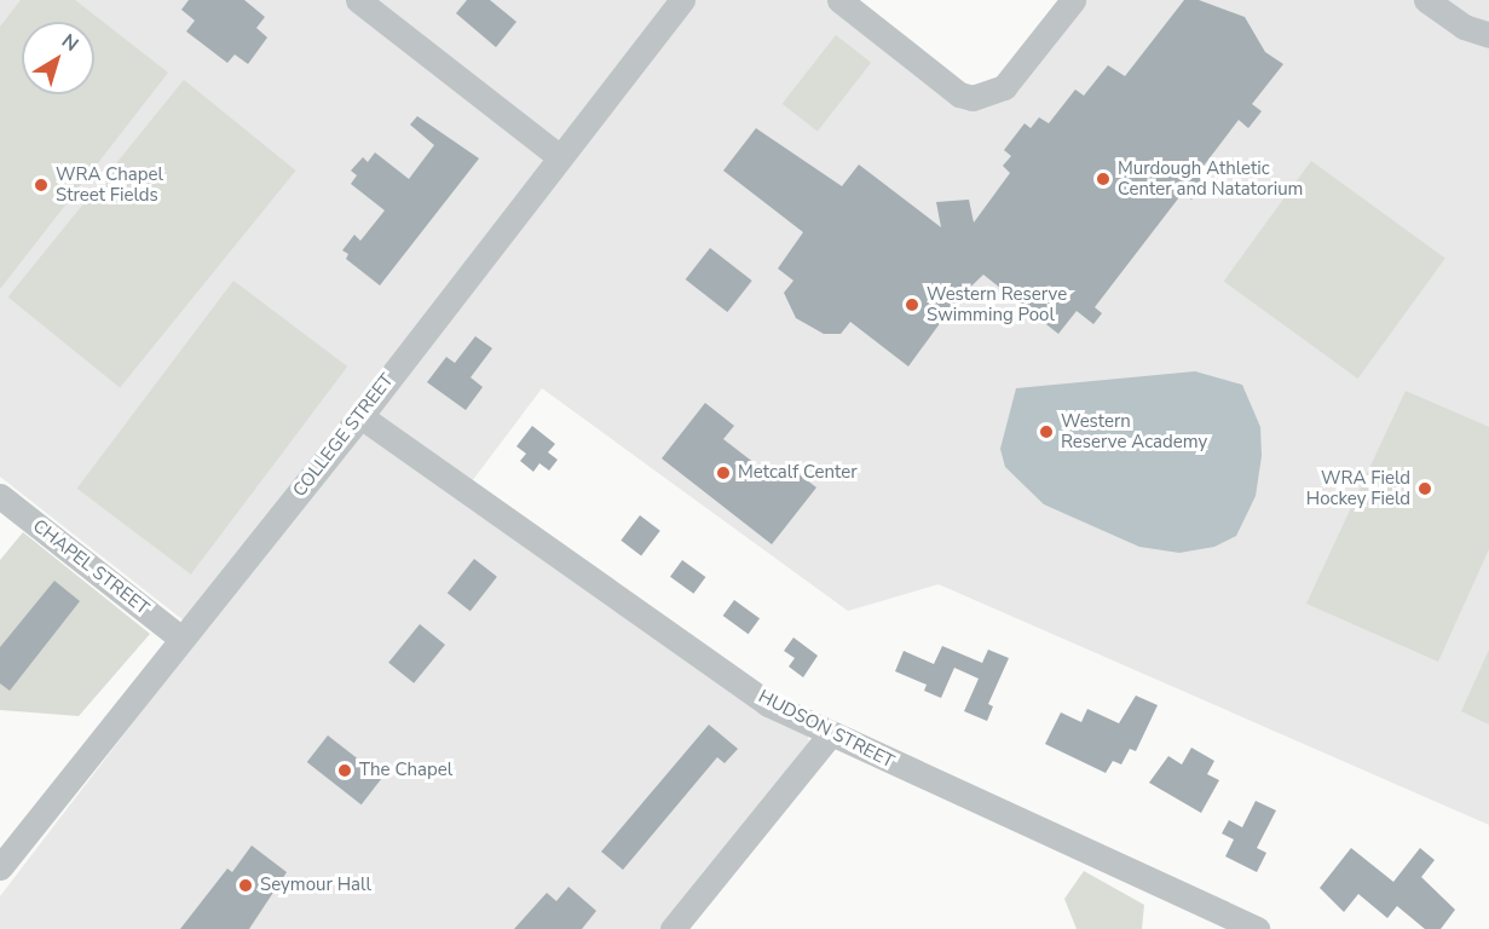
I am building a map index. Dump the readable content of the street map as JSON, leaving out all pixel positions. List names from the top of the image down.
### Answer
{
  "streets": {
    "street": ["COLLEGE STREET", "CHAPEL STREET", "HUDSON STREET"]
  },
  "crossings": [
    ["COLLEGE STREET", "CHAPEL STREET"],
    ["COLLEGE STREET", "HUDSON STREET"]
  ],
  "places": [
    "Murdough Athletic Center and Natatorium",
    "WRA Chapel Street Fields",
    "Western Reserve Swimming Pool",
    "Western Reserve Academy",
    "Metcalf Center",
    "WRA Field Hockey Field",
    "The Chapel",
    "Seymour Hall"
  ],
  "north": "top right"
}
